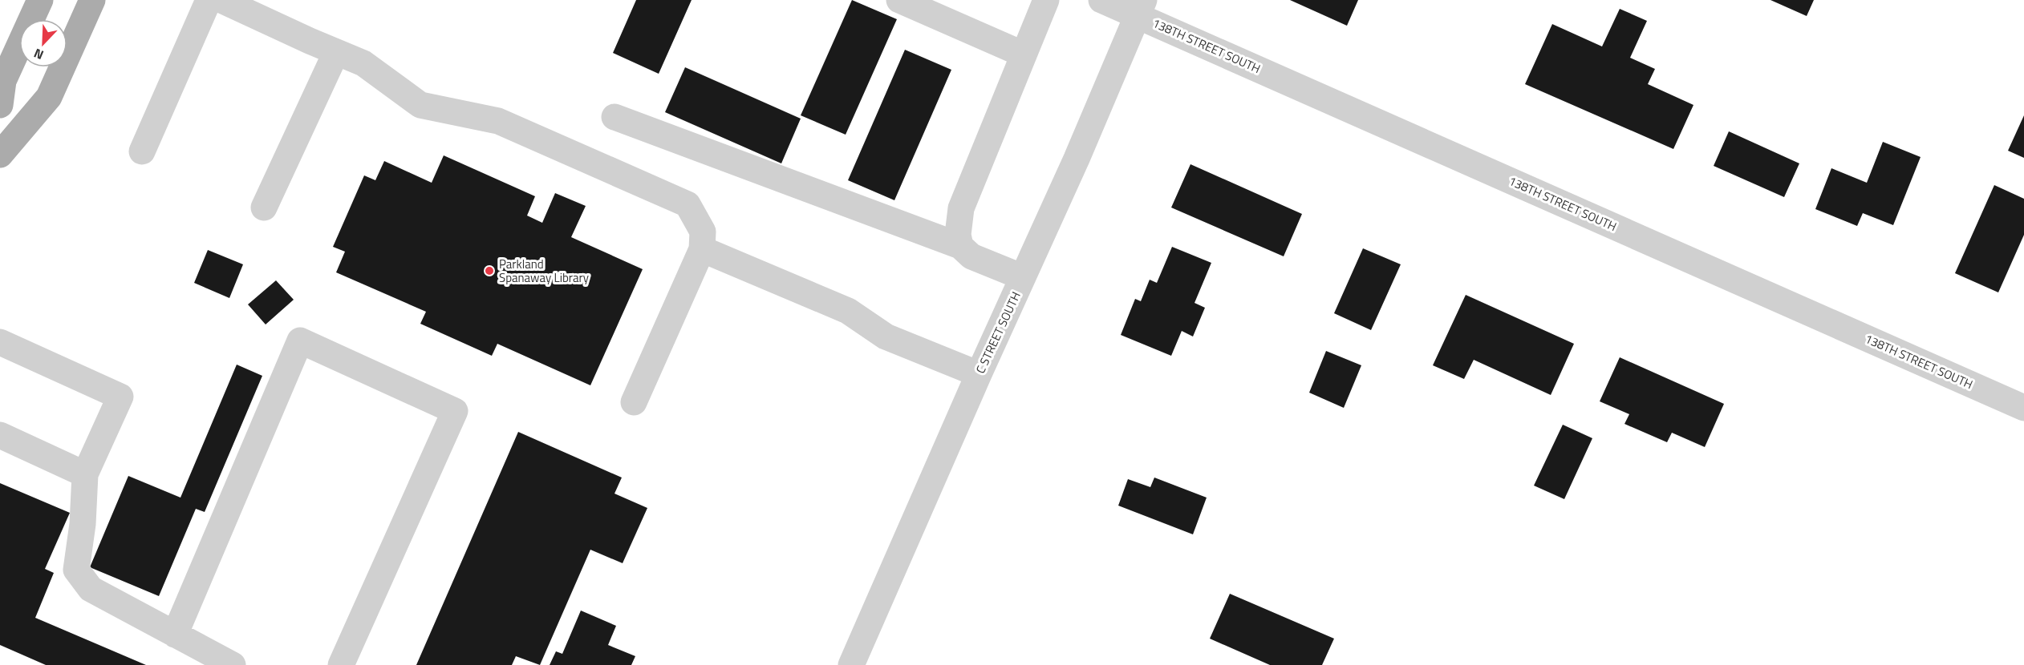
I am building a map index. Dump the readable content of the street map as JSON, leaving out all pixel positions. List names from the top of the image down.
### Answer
{
  "streets": {
    "street": ["138TH STREET SOUTH", "C STREET SOUTH"]
  },
  "crossings": [
    ["138TH STREET SOUTH", "C STREET SOUTH"]
  ],
  "places": ["Parkland Spanaway Library"],
  "north": "bottom left"
}
